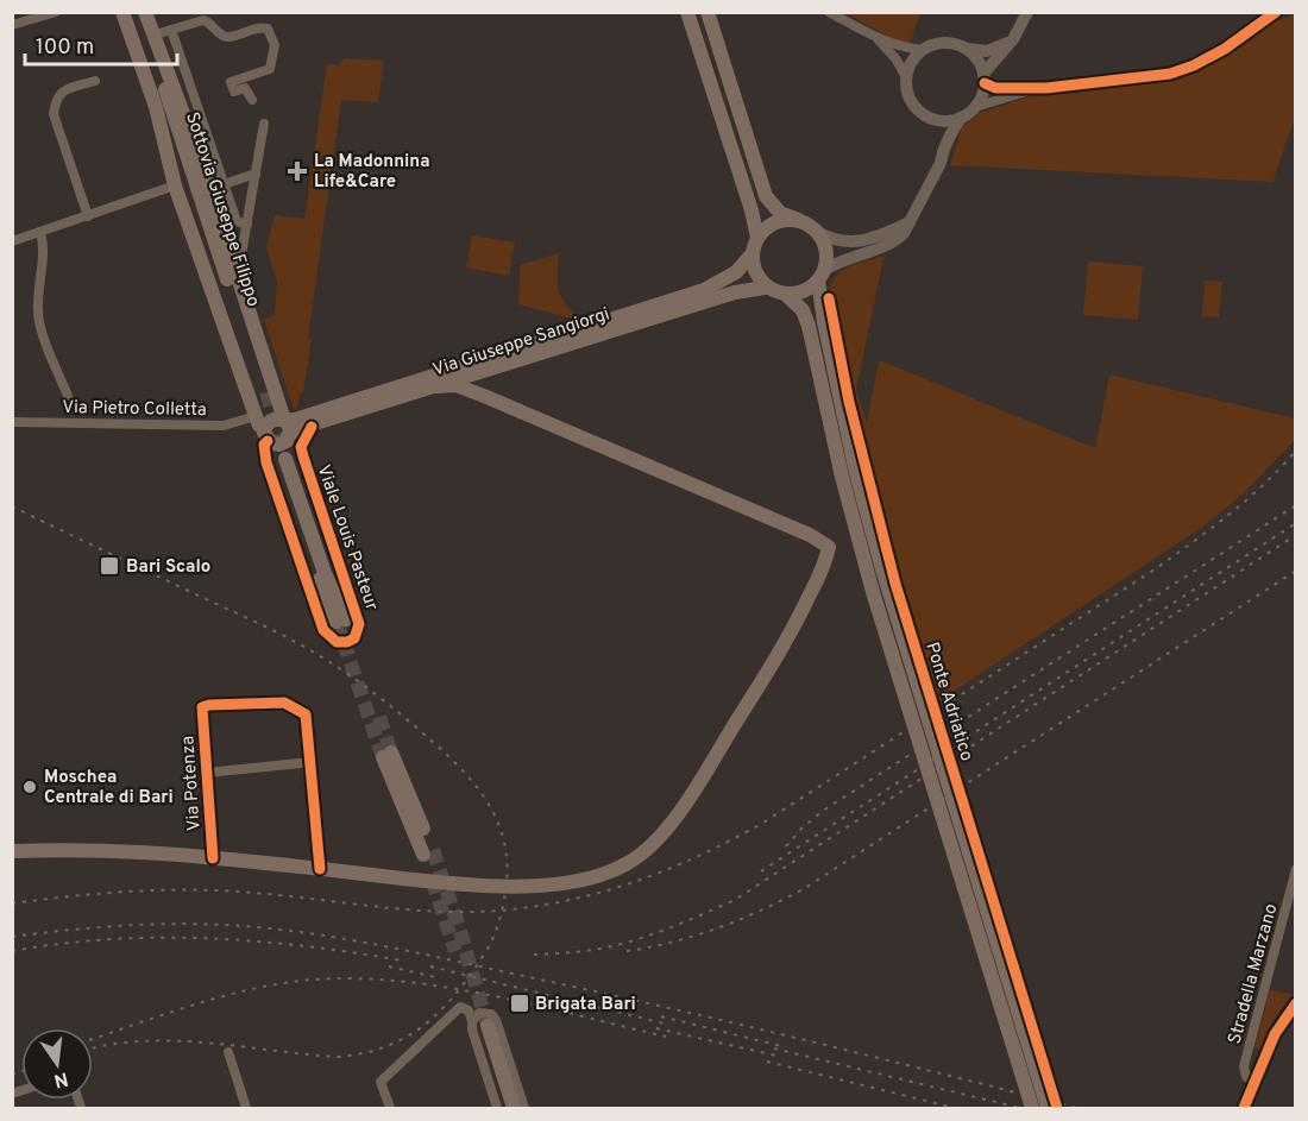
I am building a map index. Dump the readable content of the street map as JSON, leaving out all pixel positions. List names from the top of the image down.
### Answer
{
  "streets": {
    "main road": [
      "Sottovia Giuseppe Filippo",
      "Via Giuseppe Sangiorgi",
      "Viale Louis Pasteur",
      "Ponte Adriatico"
    ],
    "street": ["Via Pietro Colletta", "Via Potenza", "Stradella Marzano"]
  },
  "crossings": [
    ["Sottovia Giuseppe Filippo", "Viale Louis Pasteur"],
    ["Via Giuseppe Sangiorgi", "Viale Louis Pasteur"],
    ["Via Giuseppe Sangiorgi", "Ponte Adriatico"],
    ["Via Pietro Colletta", "Viale Louis Pasteur"]
  ],
  "places": {
    "health": ["La Madonnina Life&Care"],
    "transit": ["Bari Scalo", "Brigata Bari"],
    "other": ["Moschea Centrale di Bari"]
  },
  "scale_bar": "100 m",
  "north": "bottom"
}
